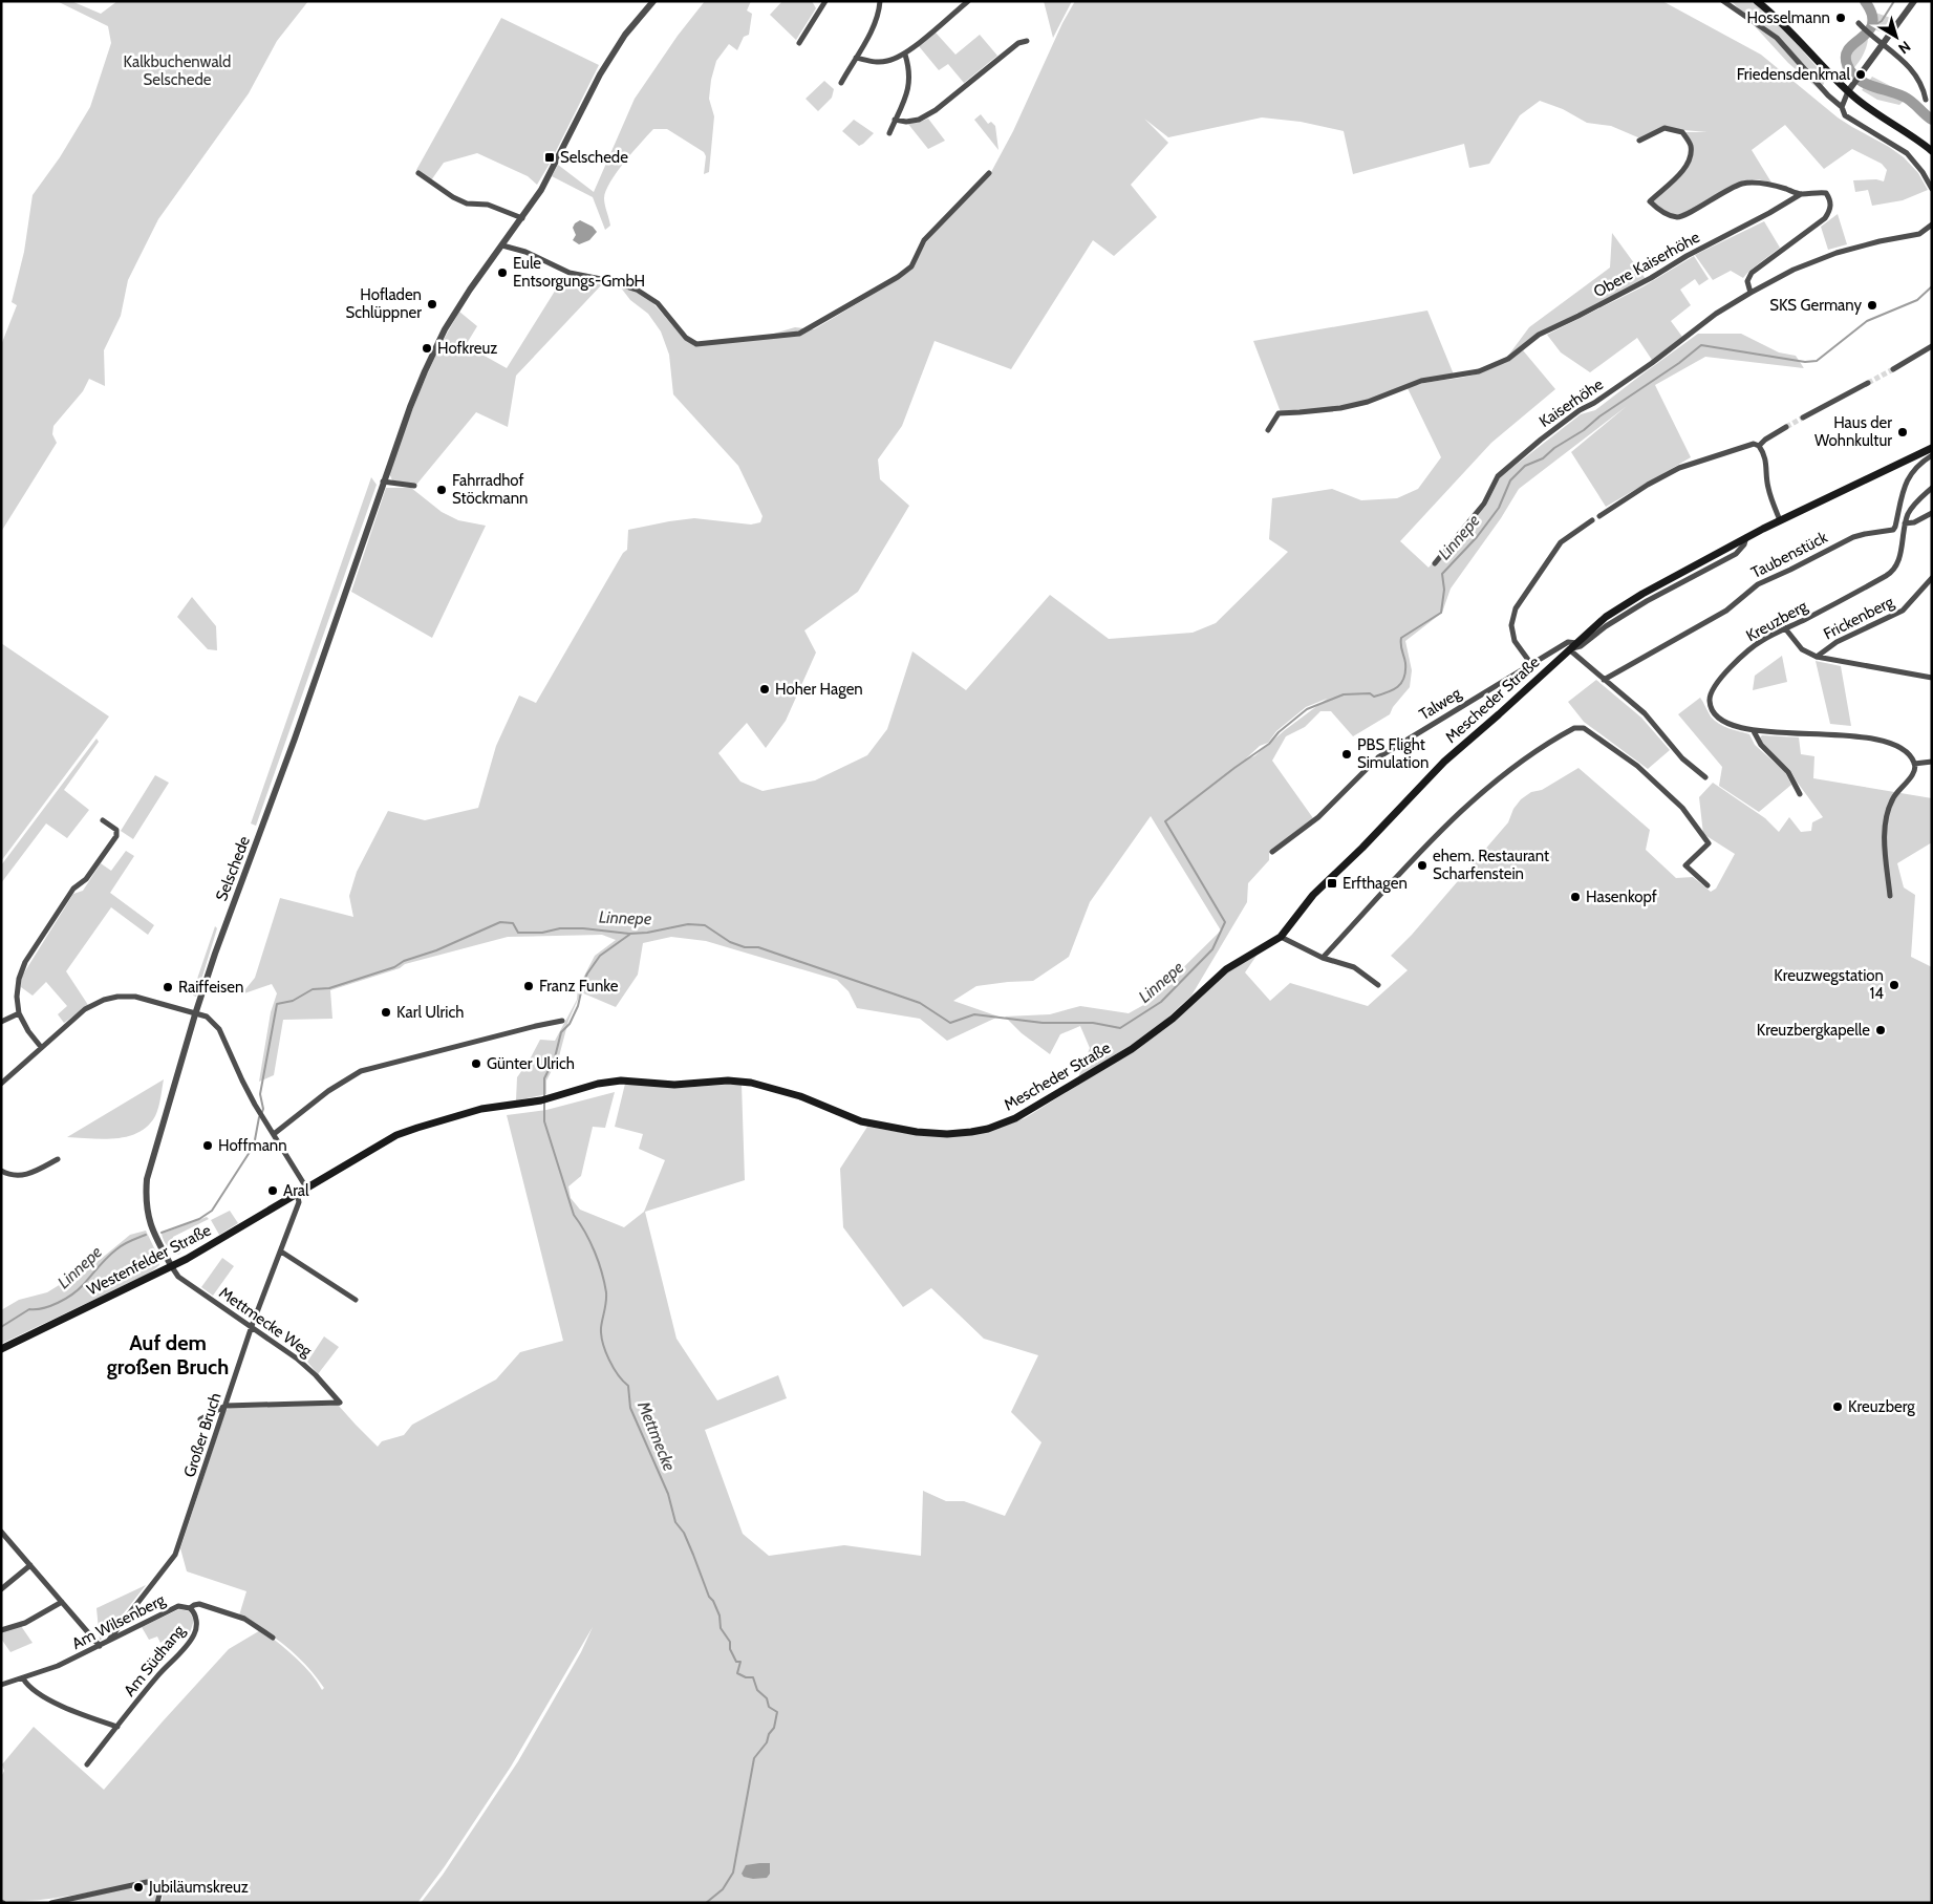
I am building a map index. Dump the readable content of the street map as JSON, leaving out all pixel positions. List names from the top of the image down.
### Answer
{
  "streets": {
    "main road": ["Mescheder Straße", "Westenfelder Straße"],
    "street": [
      "Obere Kaiserhöhe",
      "Kaiserhöhe",
      "Taubenstück",
      "Frickenberg",
      "Kreuzberg",
      "Talweg",
      "Selschede",
      "Mettmecke Weg",
      "Großer Bruch",
      "Am Wilsenberg",
      "Am Südhang"
    ]
  },
  "crossings": [
    ["Obere Kaiserhöhe", "Kaiserhöhe"],
    ["Mescheder Straße", "Talweg"],
    ["Mescheder Straße", "Westenfelder Straße"],
    ["Selschede", "Westenfelder Straße"],
    ["Selschede", "Mettmecke Weg"],
    ["Westenfelder Straße", "Mettmecke Weg"],
    ["Westenfelder Straße", "Großer Bruch"],
    ["Mettmecke Weg", "Großer Bruch"],
    ["Großer Bruch", "Am Wilsenberg"],
    ["Am Wilsenberg", "Am Südhang"]
  ],
  "districts": ["Auf dem großen Bruch"],
  "water": ["Linnepe", "Mettmecke"],
  "parks": ["Kalkbuchenwald Selschede"],
  "places": {
    "other": [
      "Hosselmann",
      "Friedensdenkmal",
      "Eule Entsorgungs-GmbH",
      "Hofladen Schlüppner",
      "SKS Germany",
      "Hofkreuz",
      "Haus der Wohnkultur",
      "Fahrradhof Stöckmann",
      "Hoher Hagen",
      "PBS Flight Simulation",
      "ehem. Restaurant Scharfenstein",
      "Hasenkopf",
      "Kreuzwegstation 14",
      "Franz Funke",
      "Raiffeisen",
      "Karl Ulrich",
      "Kreuzbergkapelle",
      "Günter Ulrich",
      "Hoffmann",
      "Aral",
      "Kreuzberg",
      "Jubiläumskreuz"
    ],
    "transit": ["Selschede", "Erfthagen"]
  },
  "north": "bottom right"
}
